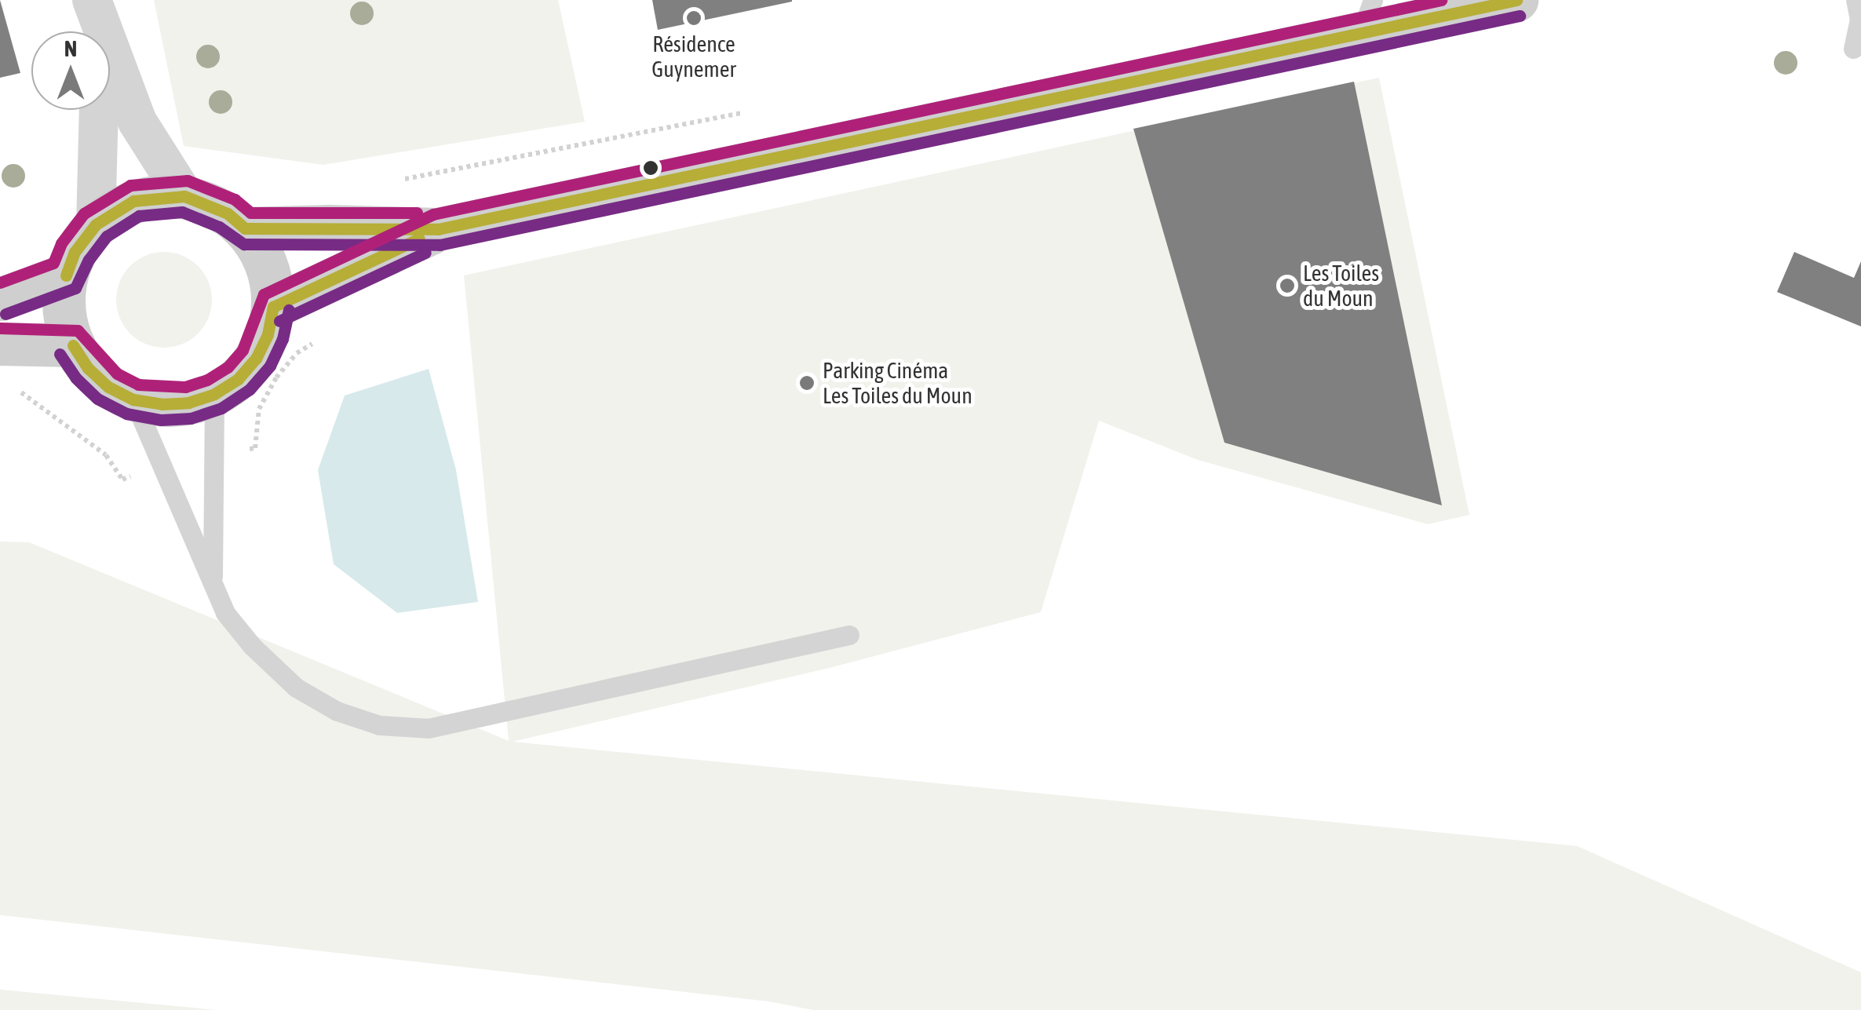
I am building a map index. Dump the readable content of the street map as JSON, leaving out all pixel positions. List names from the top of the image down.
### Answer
{
  "places": ["Résidence Guynemer", "Les Toiles du Moun", "Parking Cinéma Les Toiles du Moun"],
  "north": "top"
}
